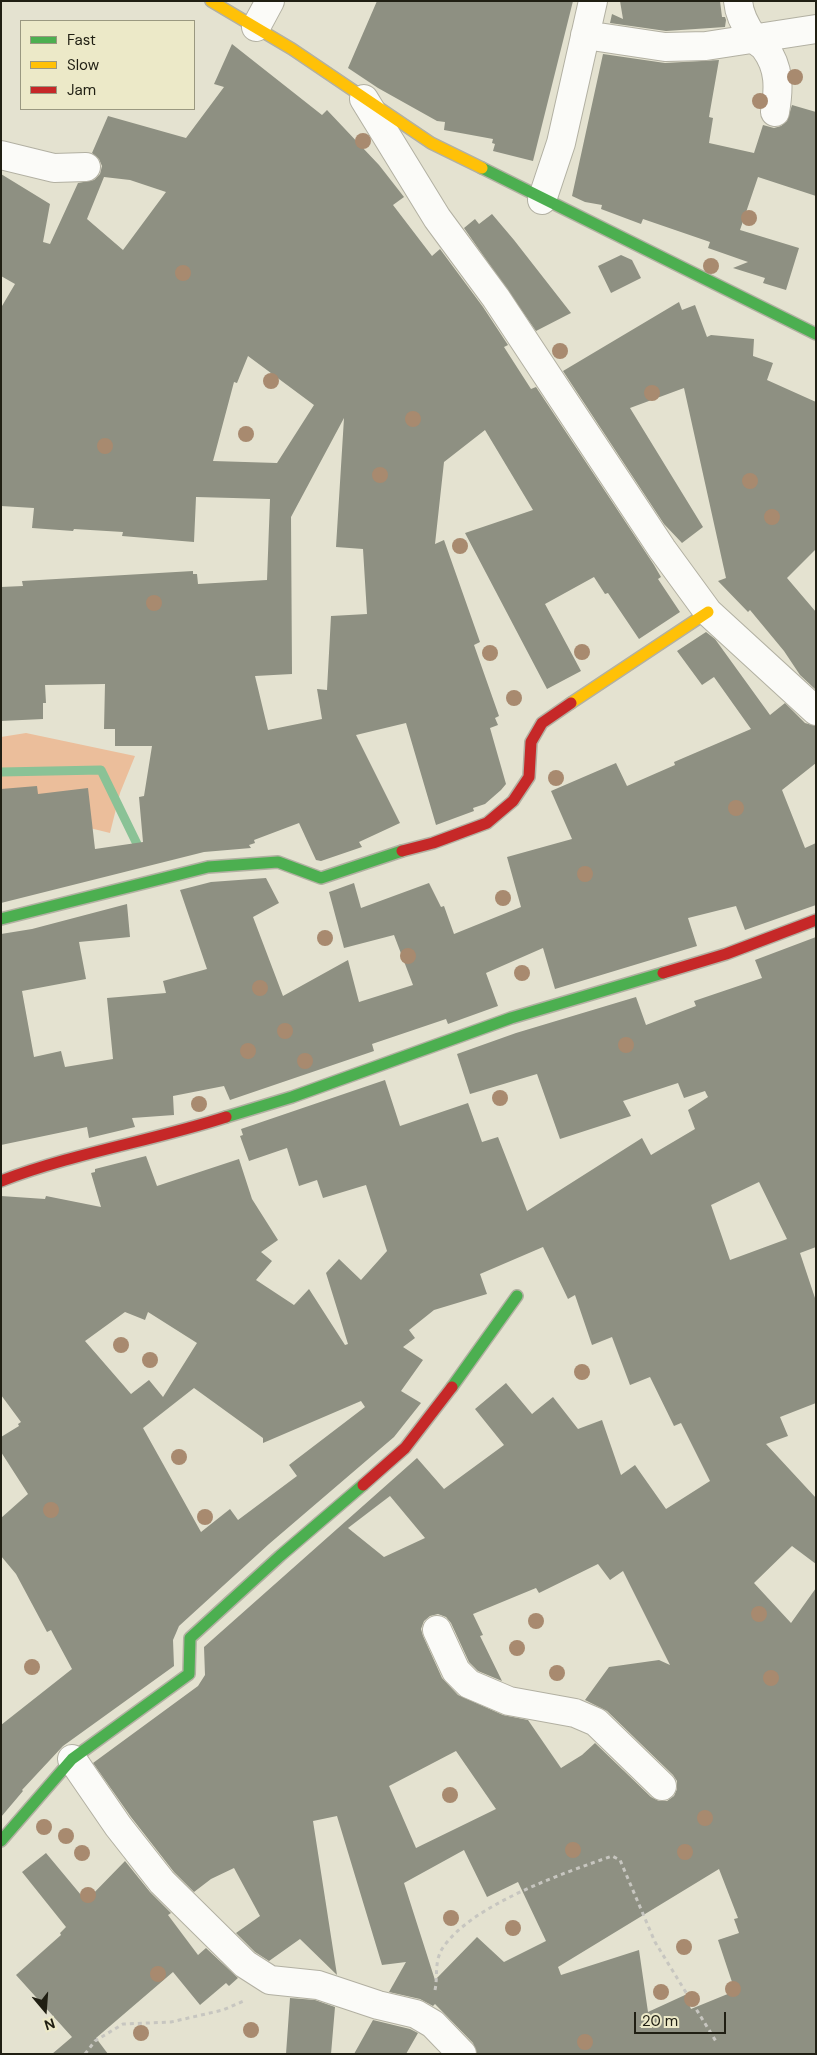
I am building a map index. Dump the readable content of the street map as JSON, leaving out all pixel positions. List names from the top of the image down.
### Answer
{
  "legend": ["Fast", "Slow", "Jam"],
  "scale_bar": "20 m",
  "north": "bottom"
}
